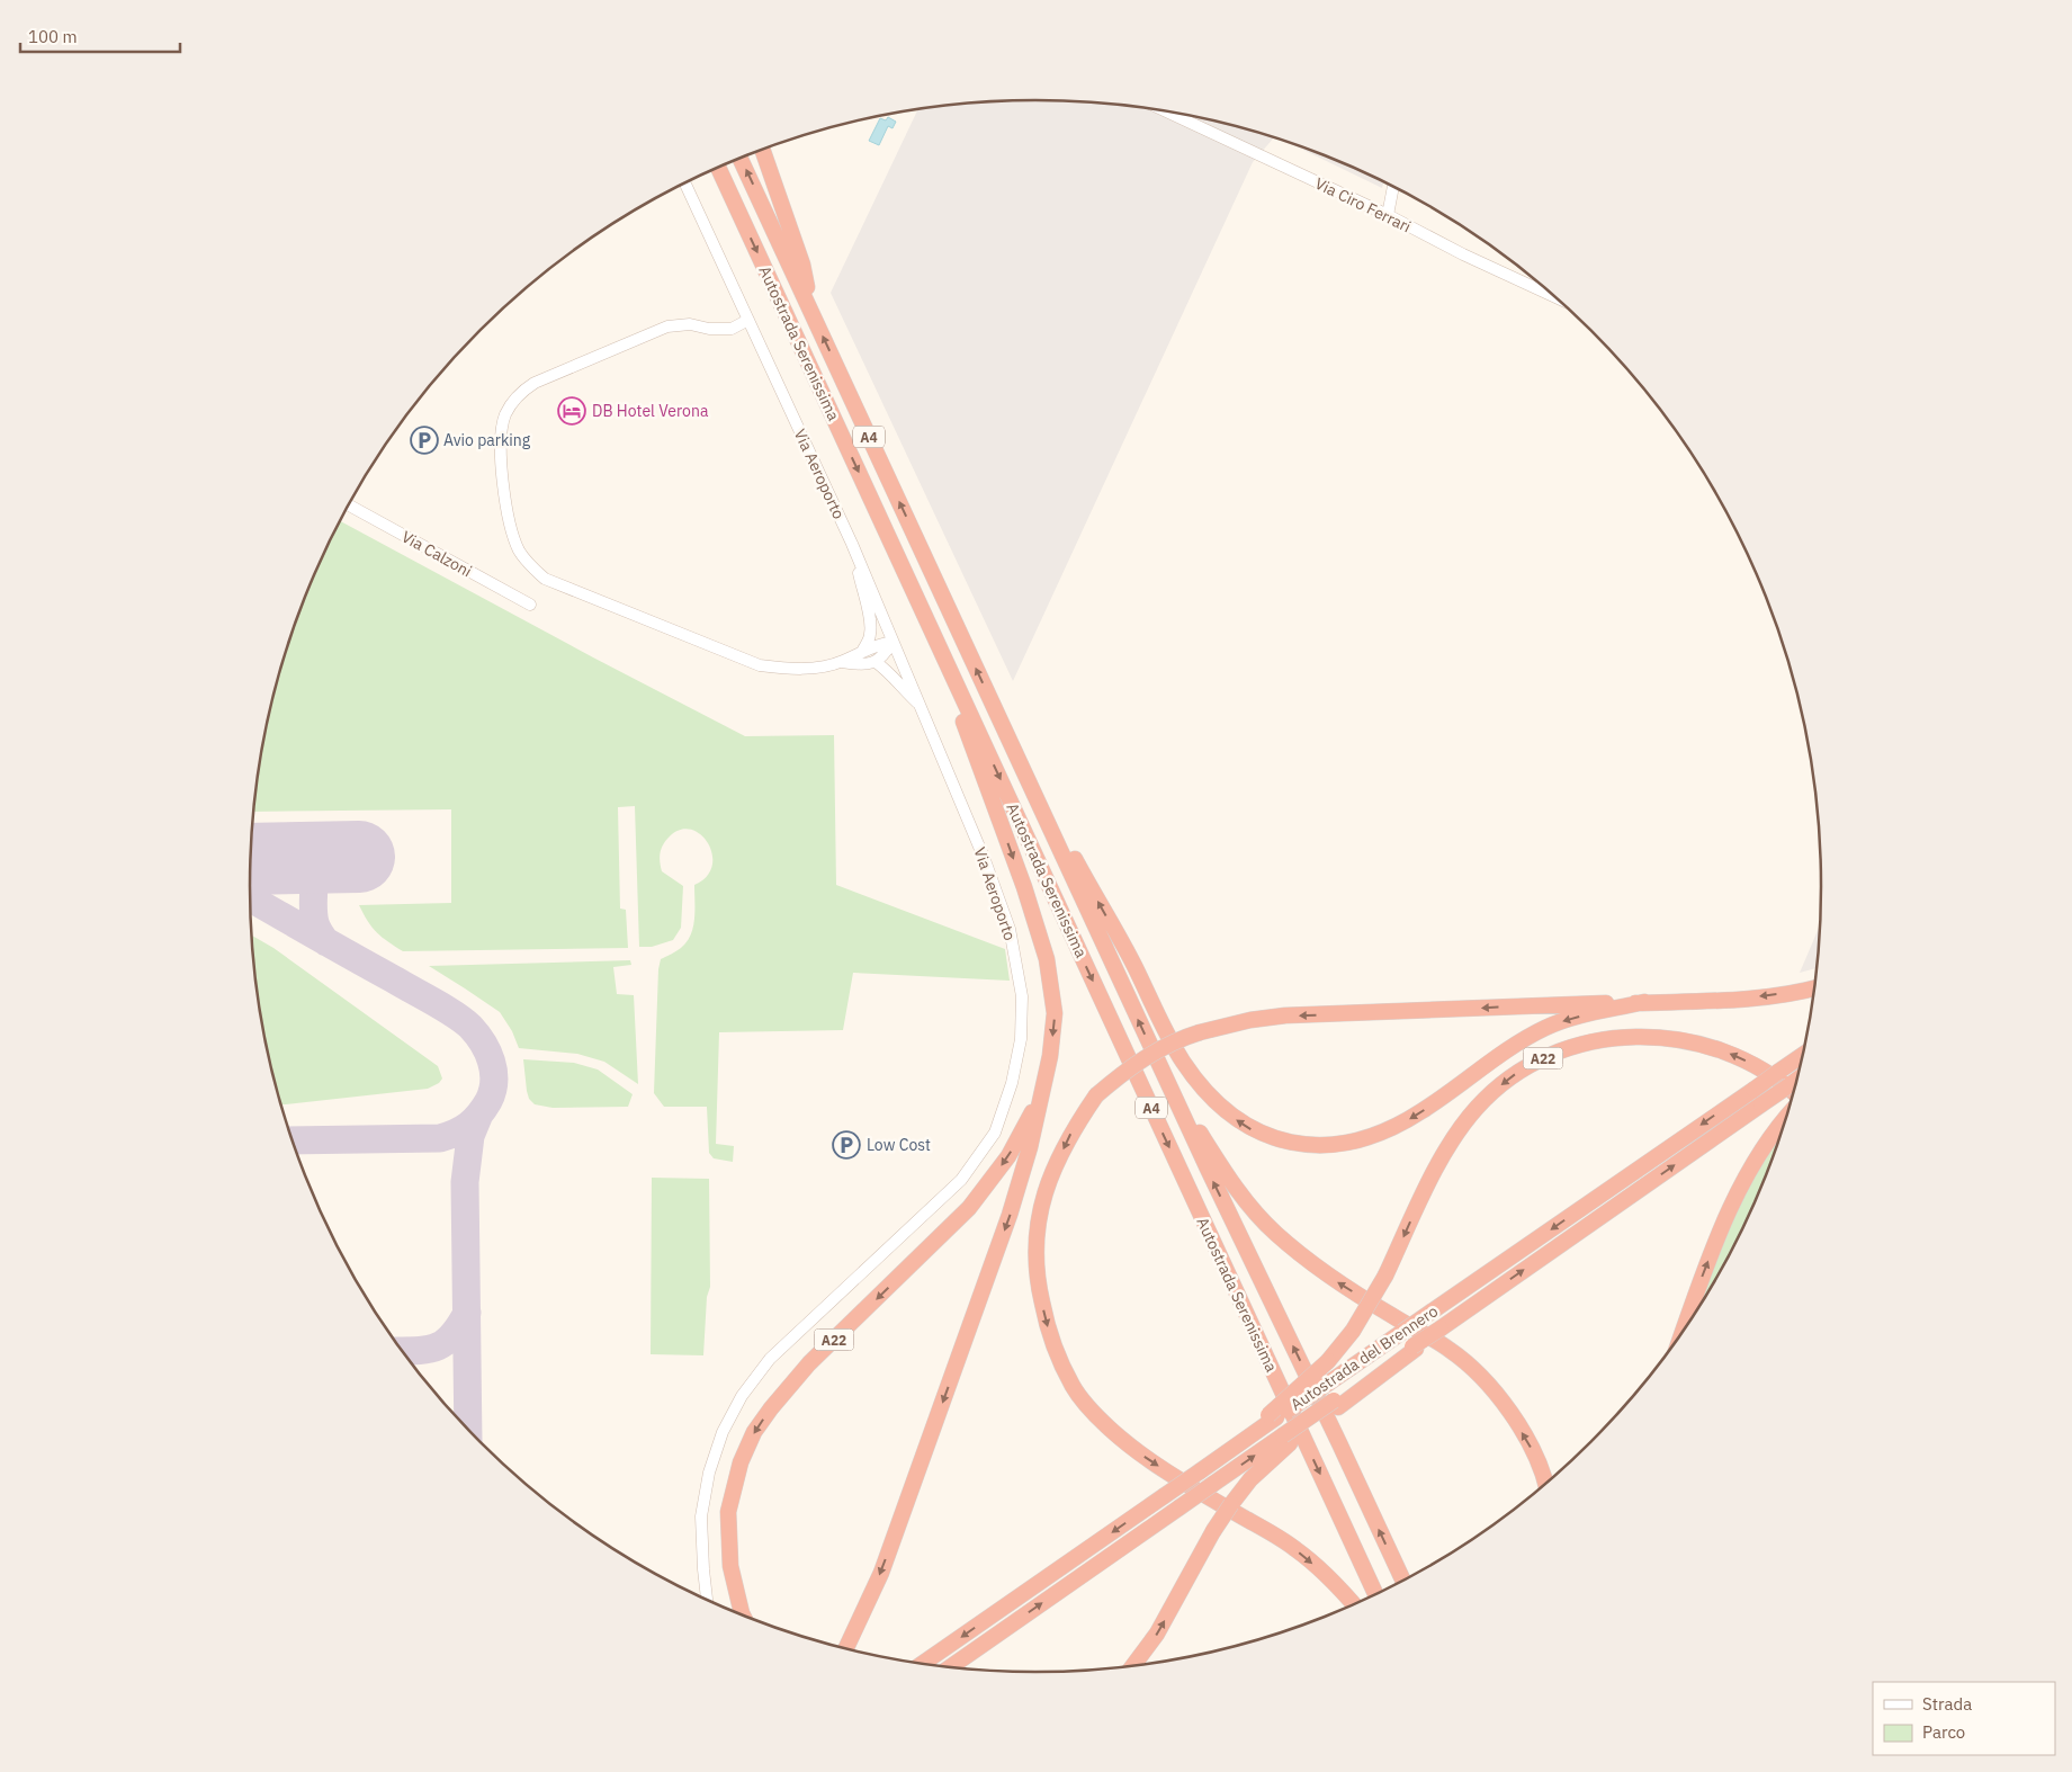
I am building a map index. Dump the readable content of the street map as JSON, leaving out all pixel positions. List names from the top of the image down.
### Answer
{
  "streets": {
    "highway": [
      "Autostrada Serenissima",
      "A4",
      "A22",
      "Autostrada del Brennero"
    ],
    "street": ["Via Ciro Ferrari", "Via Aeroporto", "Via Calzoni"]
  },
  "crossings": [
    ["Autostrada Serenissima", "A4"],
    ["A4", "A22"],
    ["A22", "Autostrada del Brennero"]
  ],
  "places": {
    "hotel": ["DB Hotel Verona"],
    "parking": ["Avio parking", "Low Cost"]
  },
  "legend": ["Strada", "Parco"],
  "scale_bar": "100 m"
}
